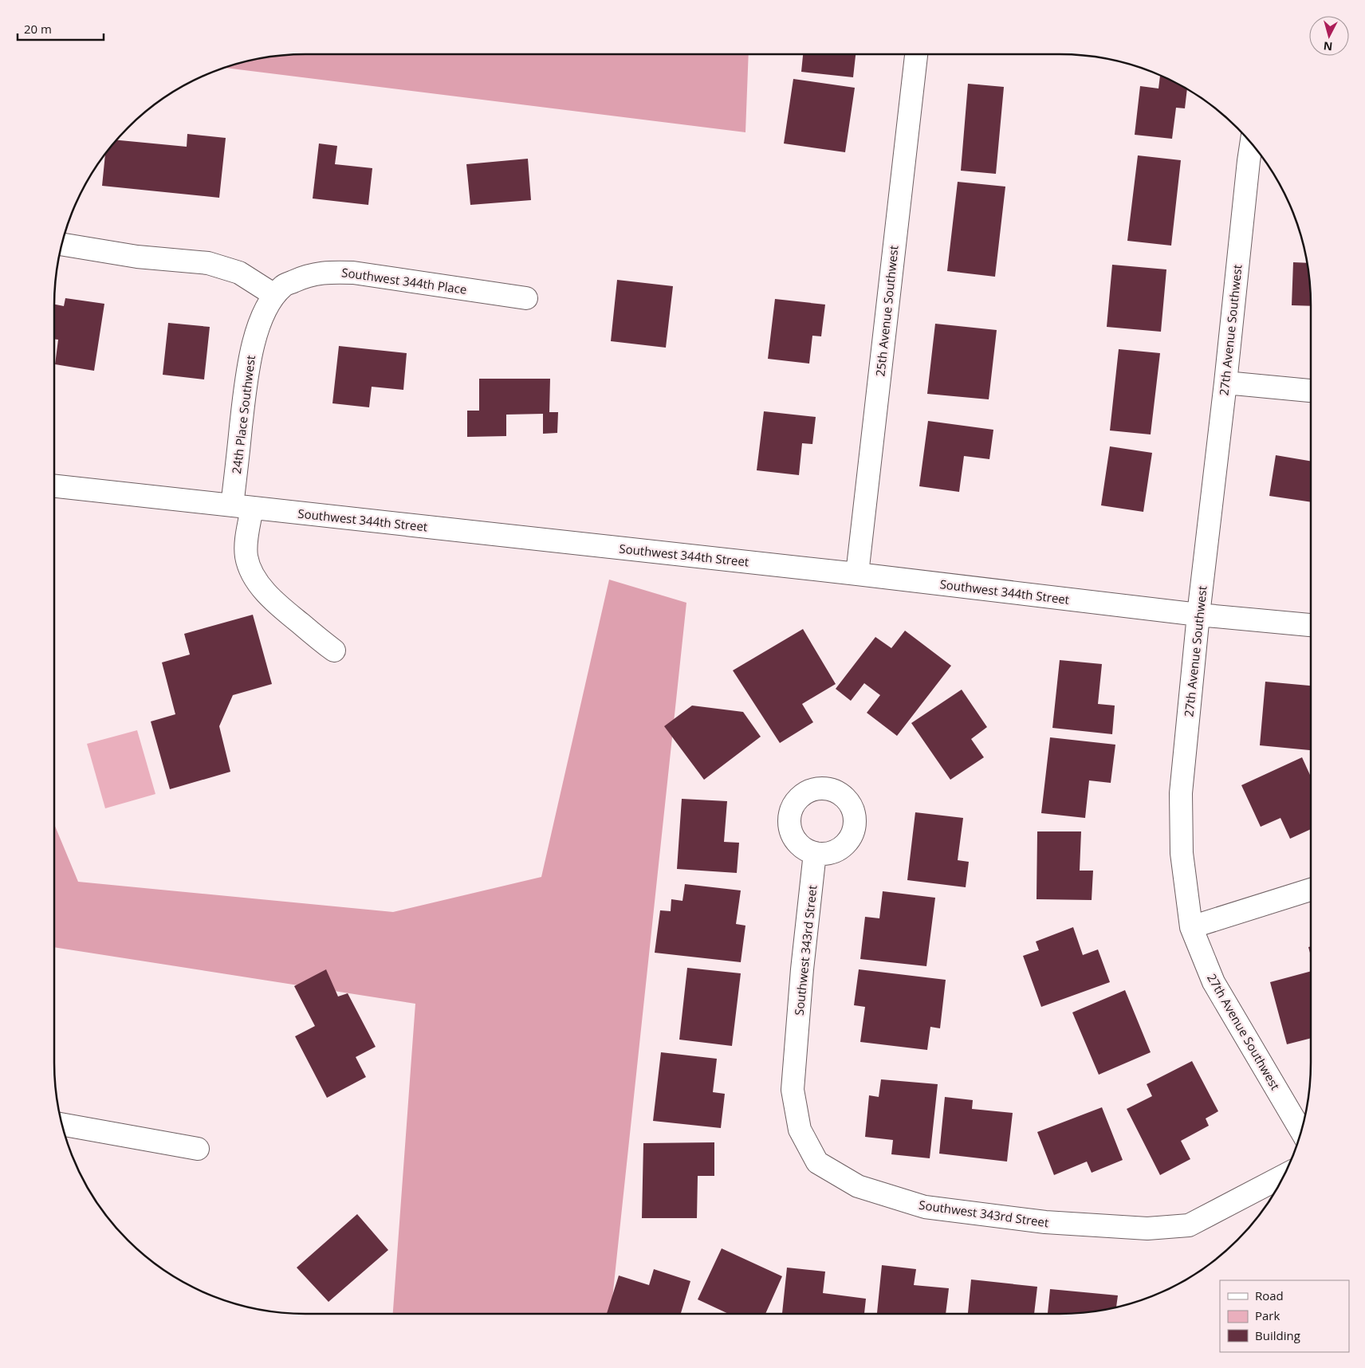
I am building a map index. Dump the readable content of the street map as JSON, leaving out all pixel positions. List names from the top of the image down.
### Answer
{
  "streets": {
    "street": [
      "Southwest 344th Place",
      "25th Avenue Southwest",
      "27th Avenue Southwest",
      "24th Place Southwest",
      "Southwest 344th Street",
      "Southwest 343rd Street"
    ]
  },
  "crossings": [
    ["Southwest 344th Place", "24th Place Southwest"],
    ["25th Avenue Southwest", "Southwest 344th Street"],
    ["27th Avenue Southwest", "Southwest 344th Street"],
    ["24th Place Southwest", "Southwest 344th Street"]
  ],
  "legend": ["Road", "Park", "Building"],
  "scale_bar": "20 m",
  "north": "bottom"
}
